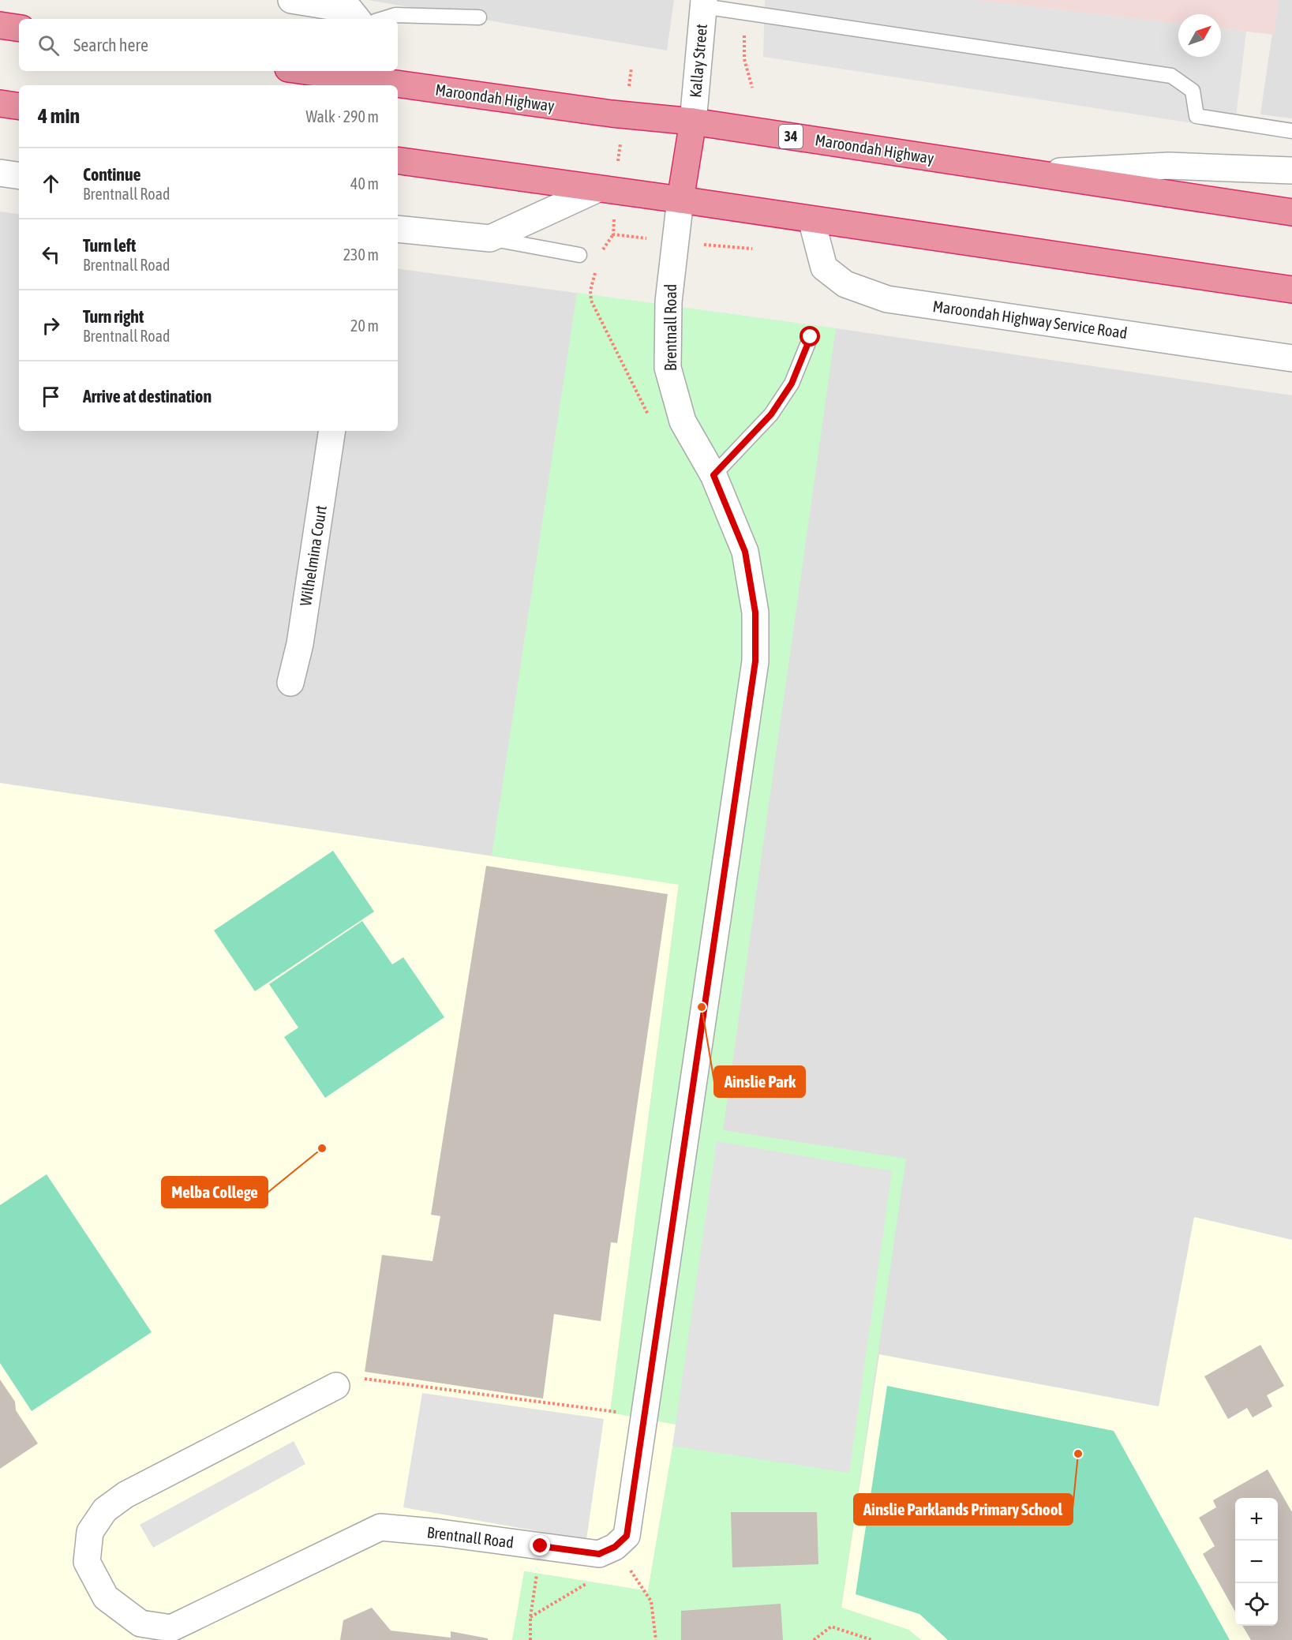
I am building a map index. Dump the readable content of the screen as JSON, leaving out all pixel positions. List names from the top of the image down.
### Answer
{
  "streets": {
    "highway": ["Maroondah Highway", "34"],
    "street": [
      "Kallay Street",
      "Maroondah Highway Service Road",
      "Brentnall Road",
      "Wilhelmina Court"
    ]
  },
  "crossings": [
    ["Kallay Street", "Maroondah Highway"]
  ],
  "places": ["Ainslie Park", "Melba College", "Ainslie Parklands Primary School"],
  "north": "top right",
  "page": {
    "search": "Search here",
    "heading": ["4 min", "Walk · 290 m"],
    "list": [
      ["Continue", "Brentnall Road", "40 m"],
      ["Turn left", "Brentnall Road", "230 m"],
      ["Turn right", "Brentnall Road", "20 m"],
      "Arrive at destination"
    ],
    "map_buttons": ["+", "−"]
  }
}
